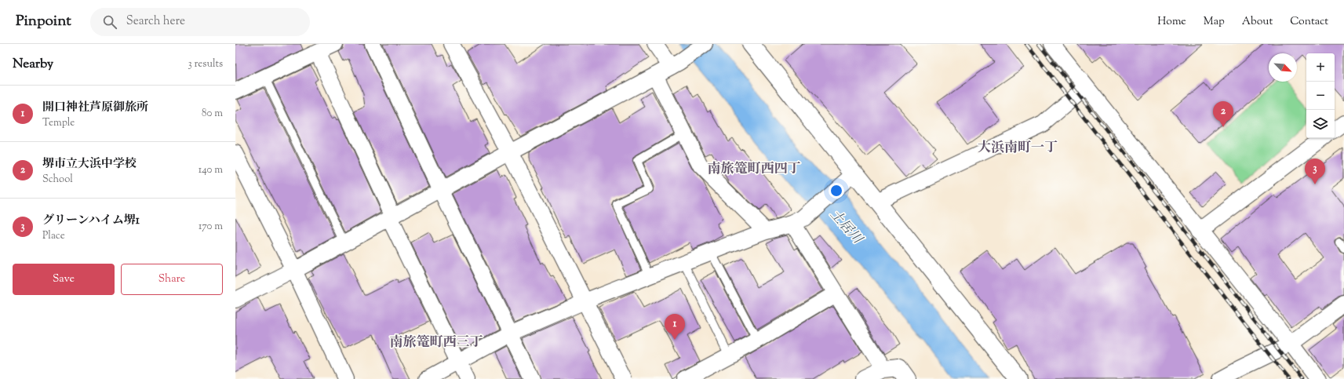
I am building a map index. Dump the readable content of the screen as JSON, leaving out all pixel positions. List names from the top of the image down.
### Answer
{
  "districts": ["大浜南町一丁", "南旅篭町西四丁", "南旅篭町西三丁"],
  "water": ["土居川"],
  "north": "bottom right",
  "page": {
    "header": "Pinpoint",
    "search": "Search here",
    "nav": [
      "Home",
      "Map",
      "About",
      "Contact"
    ],
    "heading": ["Nearby", "3 results"],
    "map_buttons": ["+", "−"],
    "list": [
      {
        "mark": "1",
        "name": "開口神社芦原御旅所",
        "note": "Temple",
        "value": "80 m"
      },
      {
        "mark": "2",
        "name": "堺市立大浜中学校",
        "note": "School",
        "value": "140 m"
      },
      {
        "mark": "3",
        "name": "グリーンハイム堺1",
        "note": "Place",
        "value": "170 m"
      }
    ],
    "pins": ["2", "3", "1"],
    "buttons": ["Save", "Share"]
  }
}
